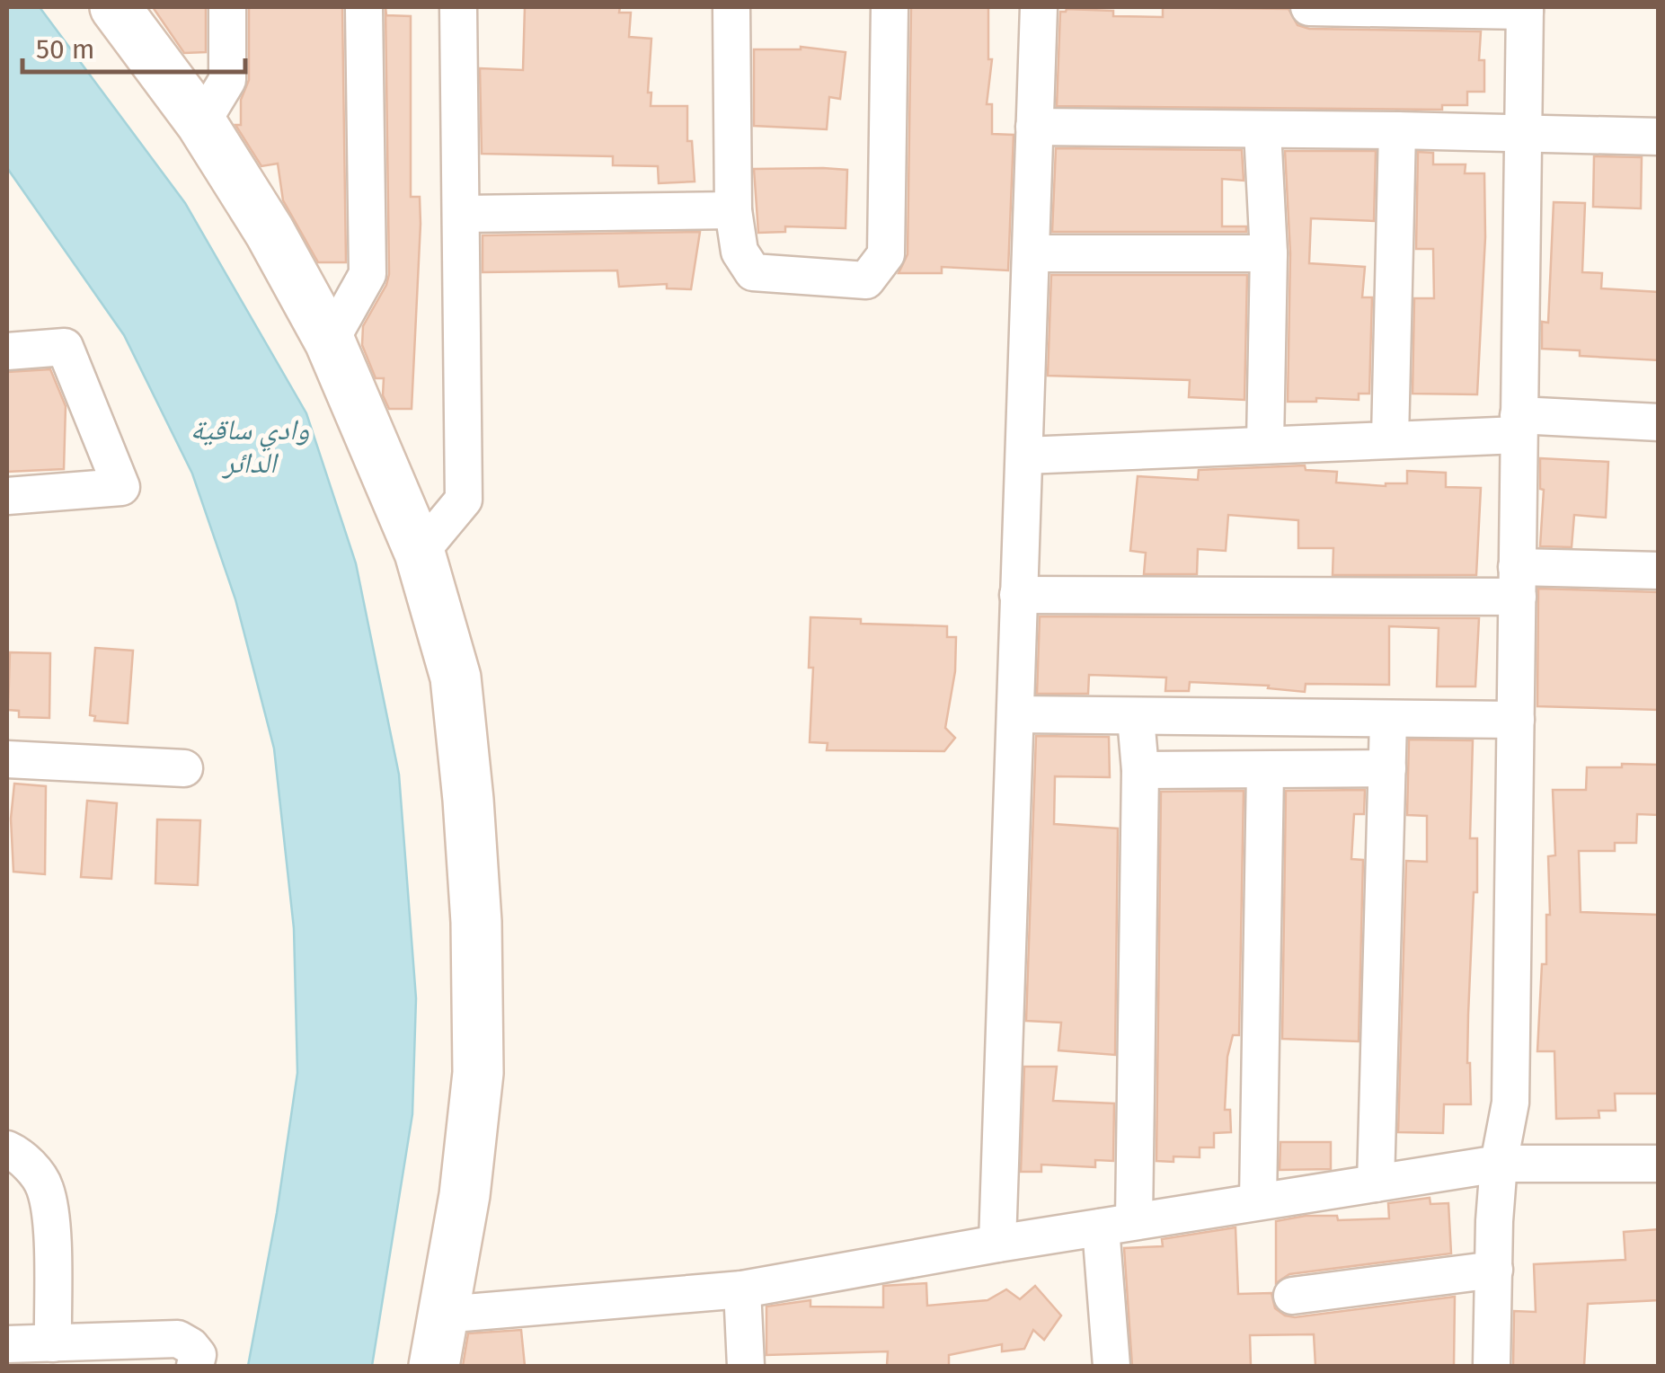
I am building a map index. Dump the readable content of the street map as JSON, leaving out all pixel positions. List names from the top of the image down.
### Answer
{
  "water": ["وادي ساقية الدائر"],
  "scale_bar": "50 m"
}
